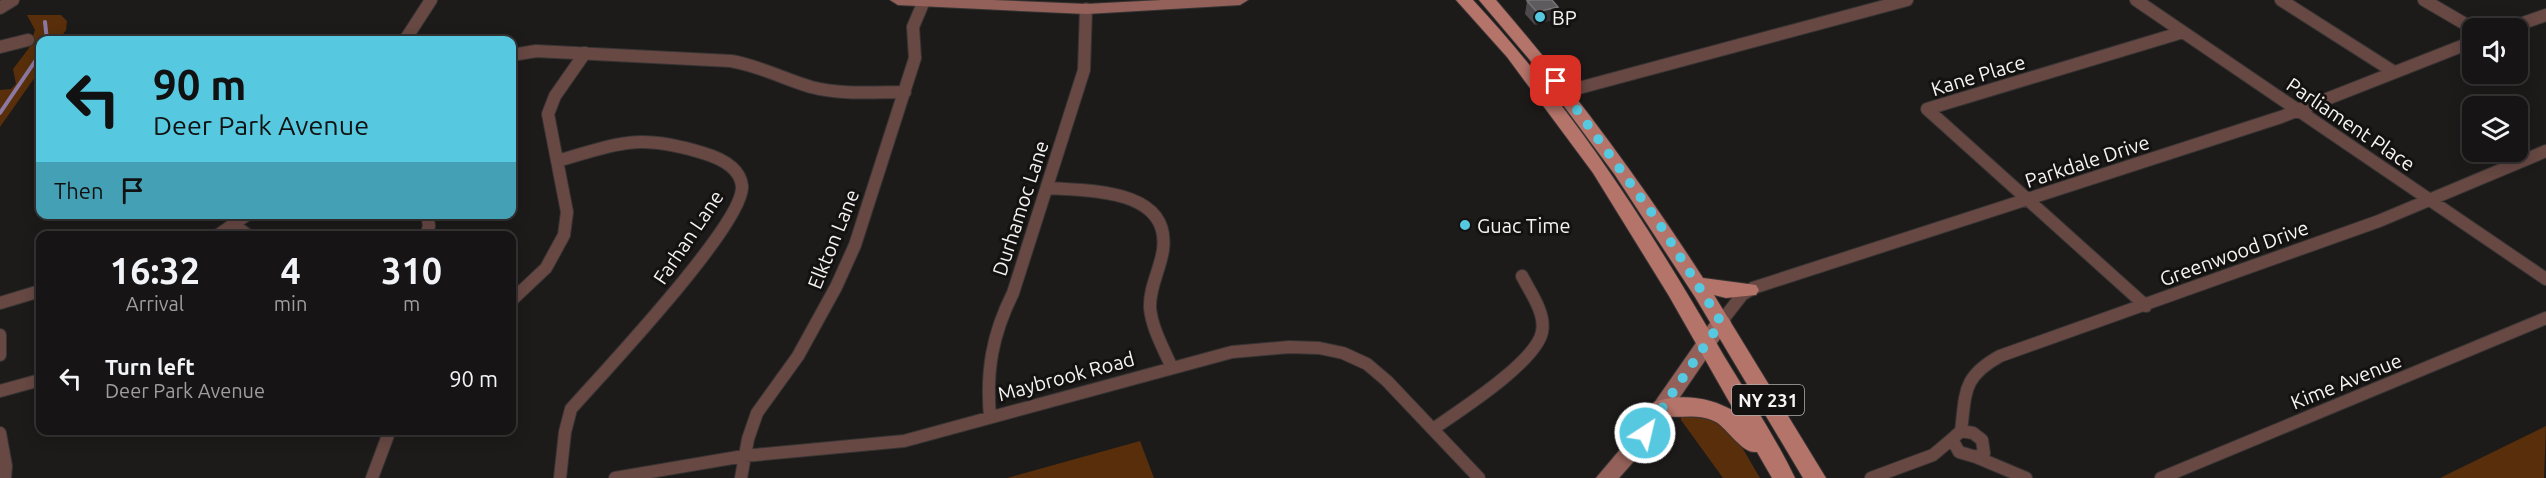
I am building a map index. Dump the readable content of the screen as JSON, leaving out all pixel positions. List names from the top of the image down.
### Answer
{
  "streets": {
    "main road": ["NY 231"],
    "street": [
      "Kane Place",
      "Parliament Place",
      "Parkdale Drive",
      "Durhamoc Lane",
      "Farhan Lane",
      "Elkton Lane",
      "Greenwood Drive",
      "Maybrook Road",
      "Kime Avenue"
    ]
  },
  "crossings": [
    ["Kane Place", "Parliament Place"],
    ["Kane Place", "Parkdale Drive"],
    ["Kane Place", "Greenwood Drive"],
    ["Parliament Place", "Parkdale Drive"],
    ["Parliament Place", "Greenwood Drive"],
    ["Parkdale Drive", "NY 231"],
    ["Durhamoc Lane", "Maybrook Road"],
    ["Elkton Lane", "Maybrook Road"]
  ],
  "places": ["BP", "Guac Time"],
  "page": {
    "turn": ["90 m", "Deer Park Avenue"],
    "then": "Then",
    "eta": [
      "16:32",
      "Arrival",
      "4",
      "min",
      "310",
      "m"
    ],
    "list": [
      {
        "name": "Turn left",
        "note": "Deer Park Avenue",
        "value": "90 m"
      }
    ]
  }
}
